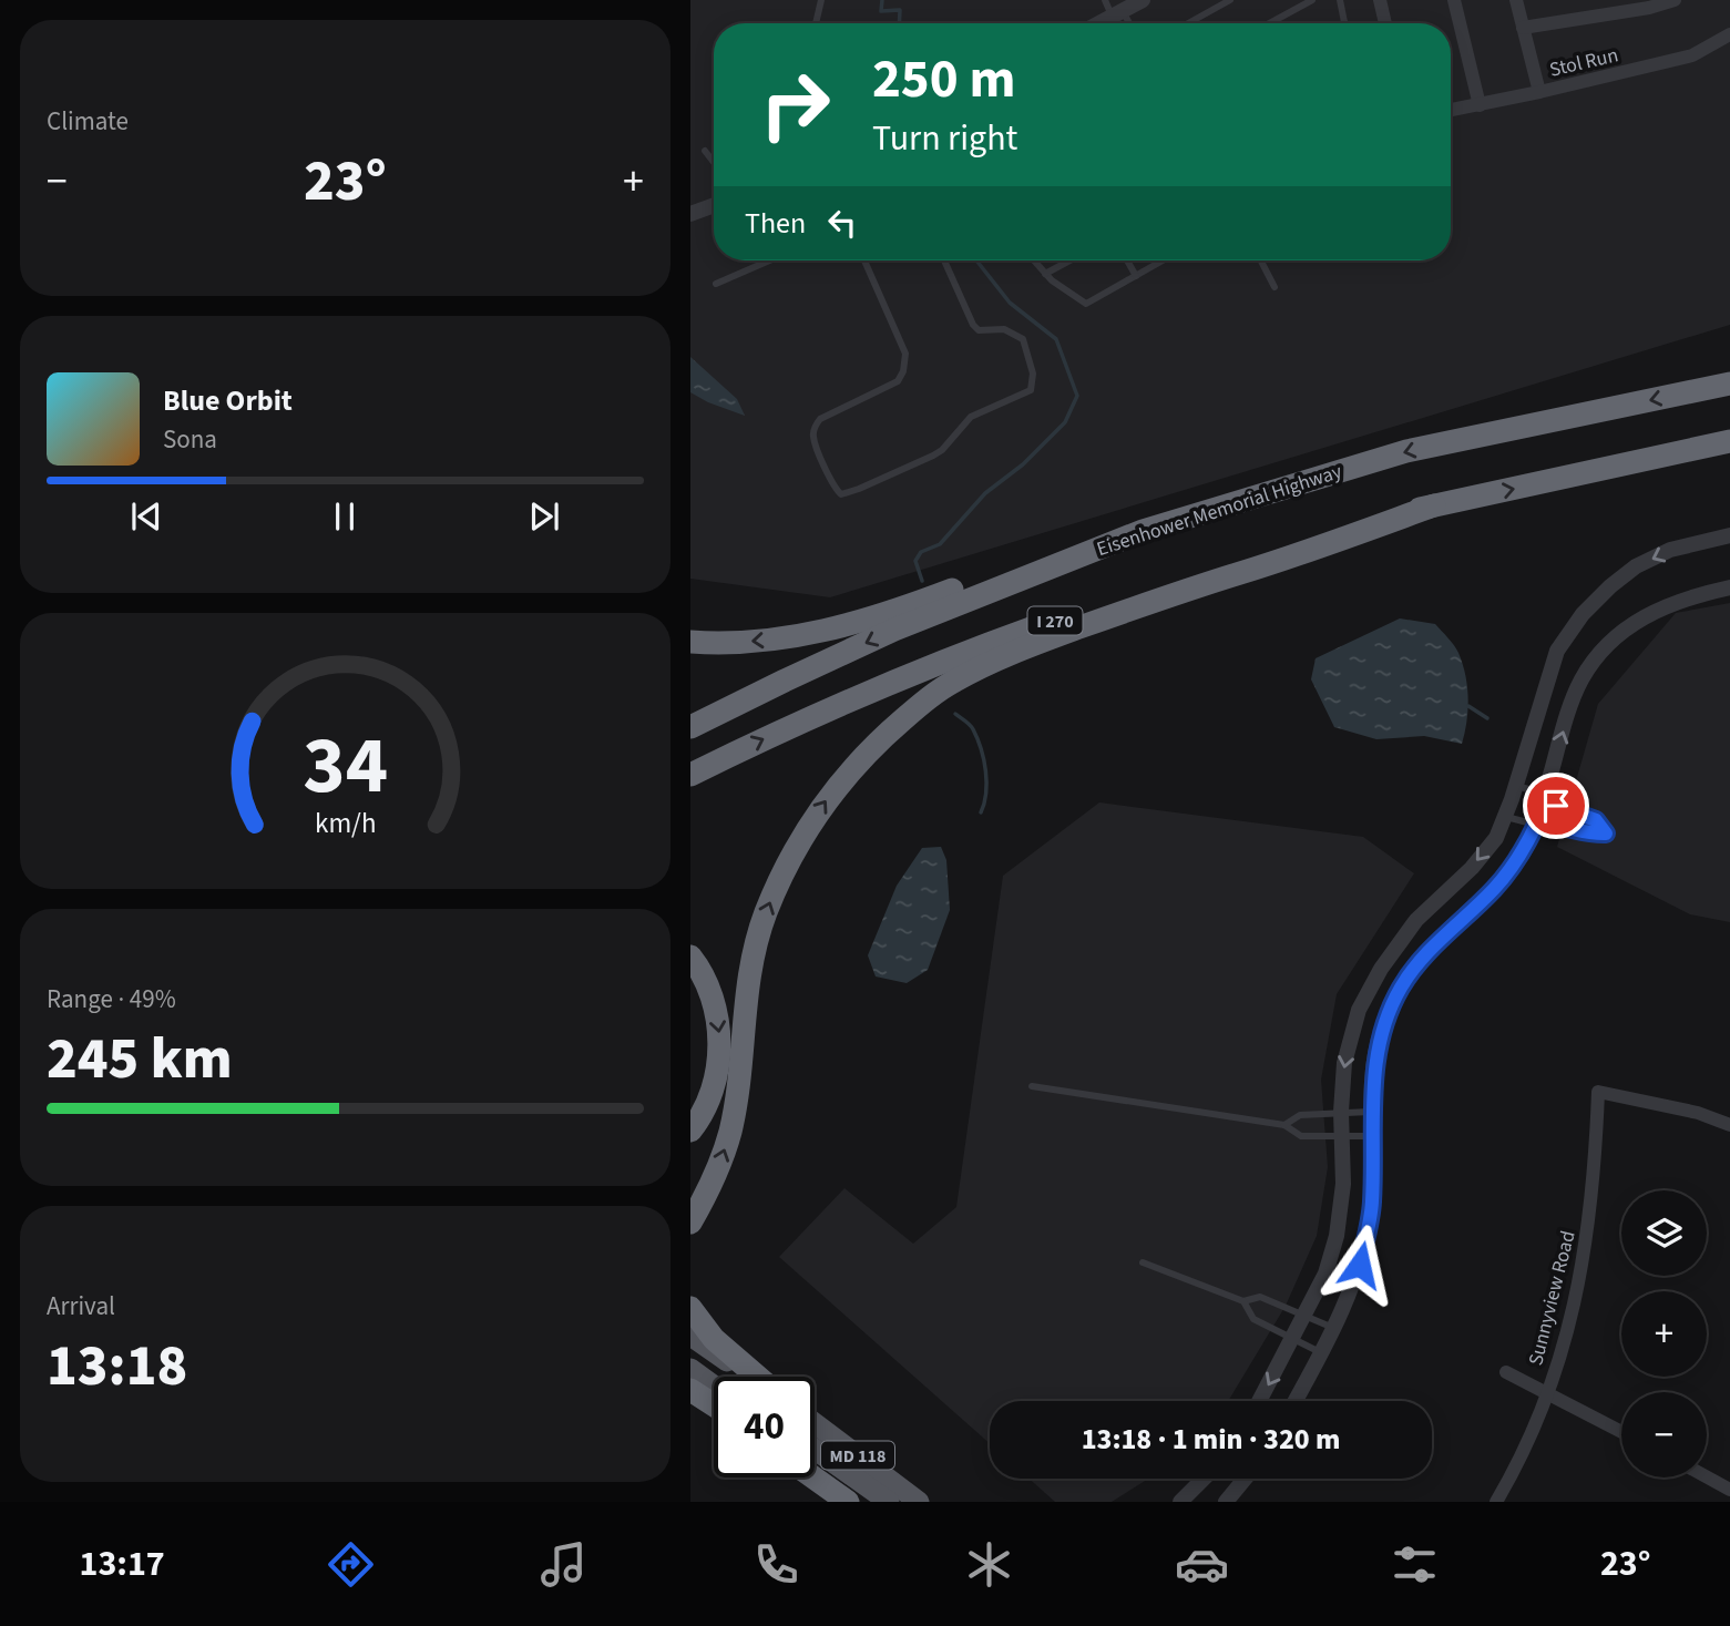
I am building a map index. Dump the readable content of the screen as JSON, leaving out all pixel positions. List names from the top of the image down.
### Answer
{
  "streets": {
    "highway": ["Eisenhower Memorial Highway", "I 270"],
    "main road": ["MD 118"],
    "street": ["Stol Run", "Sunnyview Road"]
  },
  "page": {
    "tile": [
      "Climate",
      ["Range · 49%", "245 km"],
      ["Arrival", "13:18"]
    ],
    "turn": ["250 m", "Turn right"],
    "heat": ["−", "23°", "+"],
    "then": "Then",
    "song": ["Blue Orbit", "Sona"],
    "map_buttons": ["+", "−"],
    "limit": "40",
    "trip": "13:18 · 1 min · 320 m",
    "tabs": ["13:17", "23°"],
    "gauge": ["34", "km/h"]
  }
}
